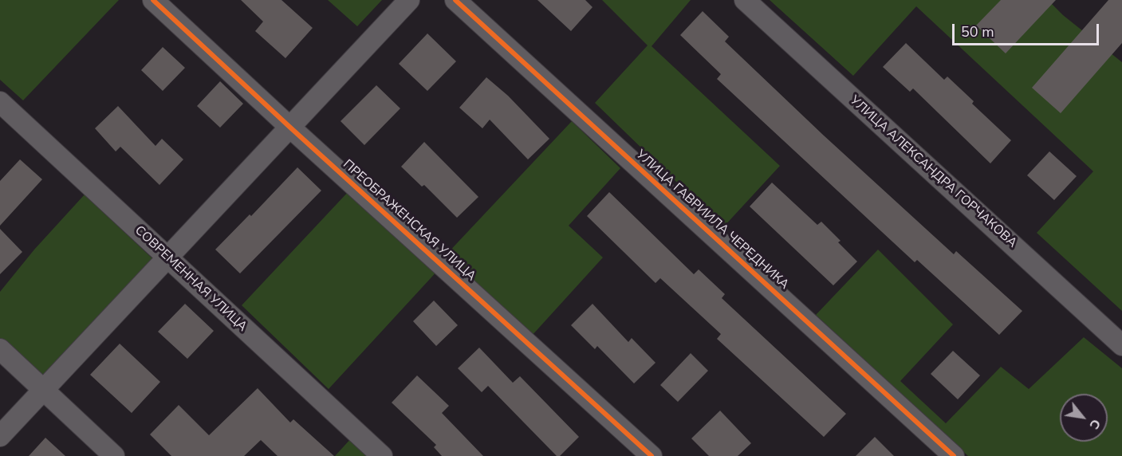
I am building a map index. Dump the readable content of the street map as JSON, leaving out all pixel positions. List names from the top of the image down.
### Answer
{
  "streets": {
    "street": [
      "УЛИЦА АЛЕКСАНДРА ГОРЧАКОВА",
      "УЛИЦА ГАВРИИЛА ЧЕРЕДНИКА",
      "ПРЕОБРАЖЕНСКАЯ УЛИЦА",
      "СОВРЕМЕННАЯ УЛИЦА"
    ]
  },
  "scale_bar": "50 m",
  "north": "bottom right"
}
